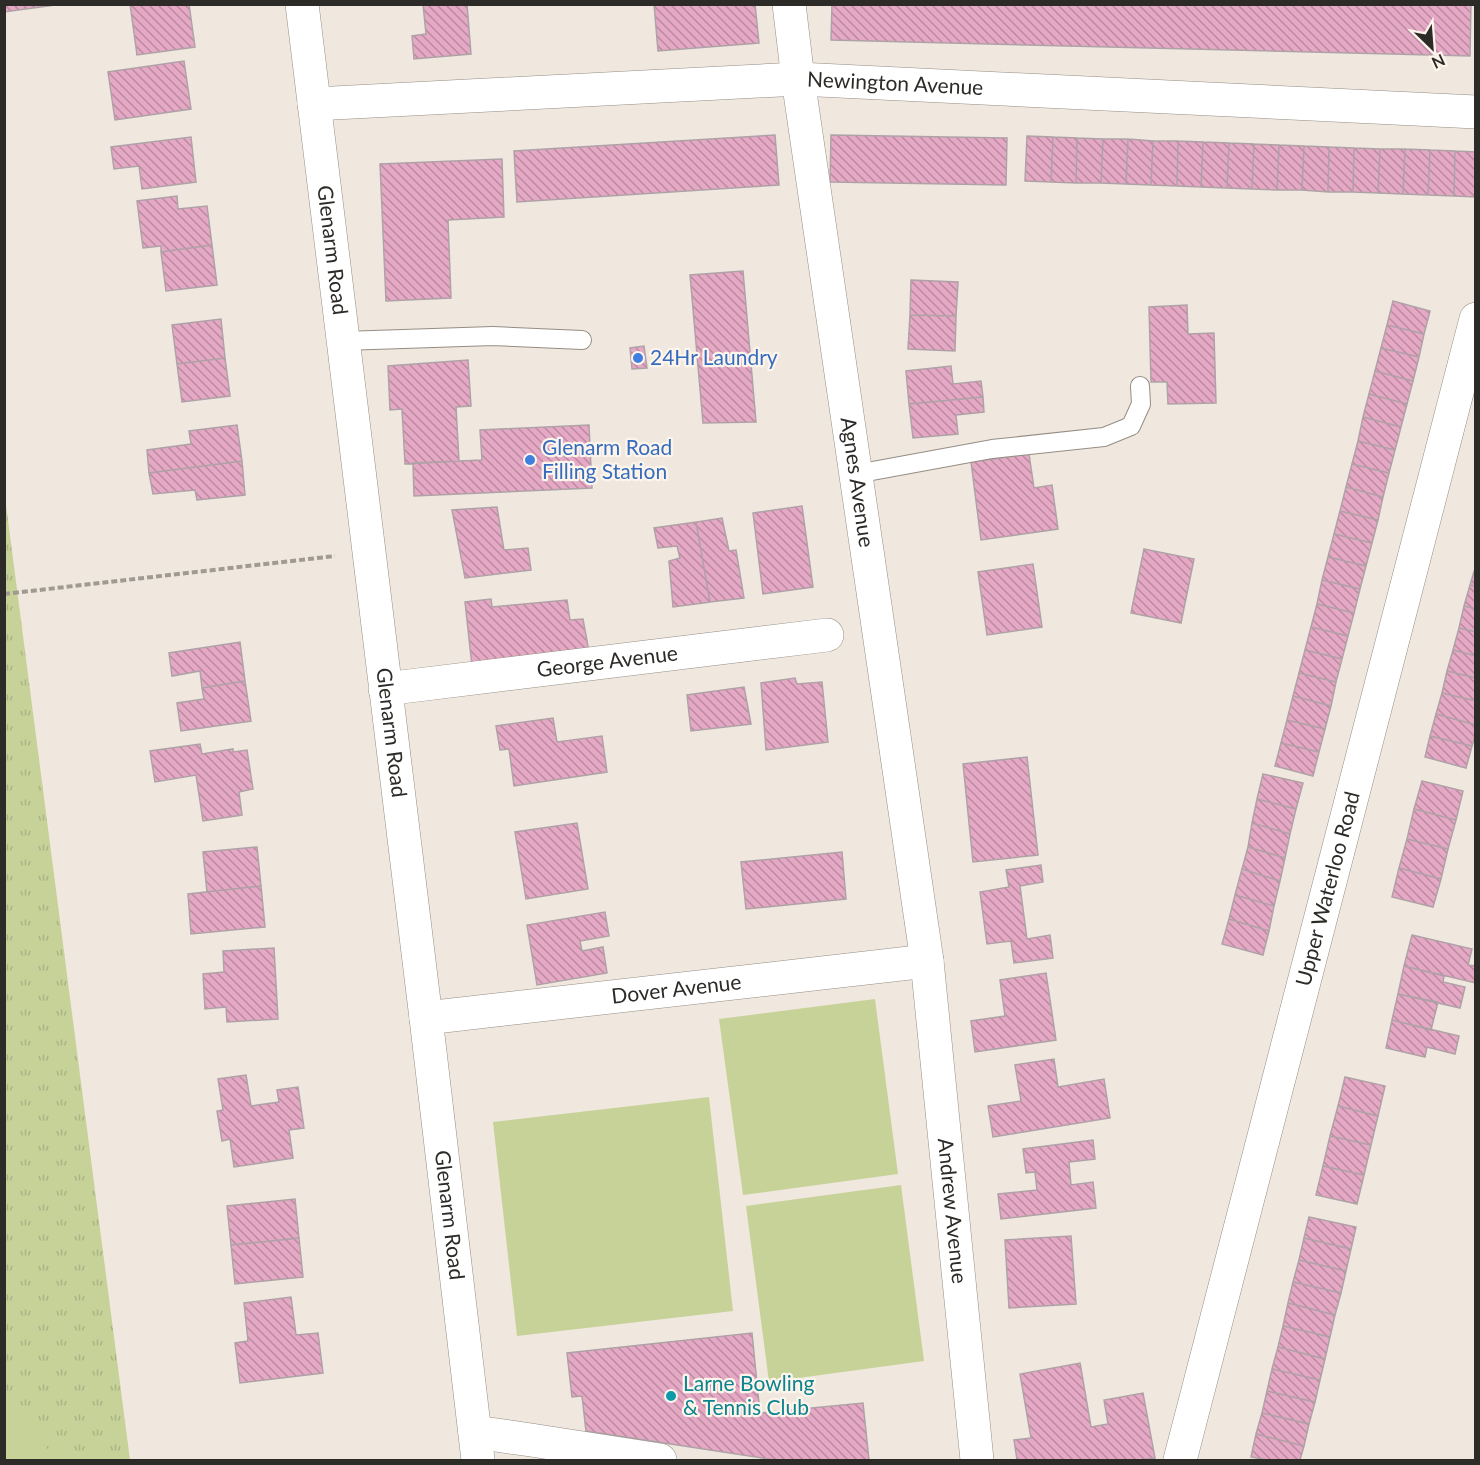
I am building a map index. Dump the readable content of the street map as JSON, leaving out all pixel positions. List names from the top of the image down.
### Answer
{
  "streets": {
    "street": [
      "Newington Avenue",
      "Glenarm Road",
      "Agnes Avenue",
      "George Avenue",
      "Upper Waterloo Road",
      "Dover Avenue",
      "Andrew Avenue"
    ]
  },
  "crossings": [
    ["Newington Avenue", "Glenarm Road"],
    ["Newington Avenue", "Agnes Avenue"],
    ["Glenarm Road", "George Avenue"],
    ["Glenarm Road", "Dover Avenue"],
    ["Agnes Avenue", "Dover Avenue"],
    ["Agnes Avenue", "Andrew Avenue"],
    ["Dover Avenue", "Andrew Avenue"]
  ],
  "places": ["24Hr Laundry", "Glenarm Road Filling Station", "Larne Bowling & Tennis Club"],
  "north": "bottom right"
}
